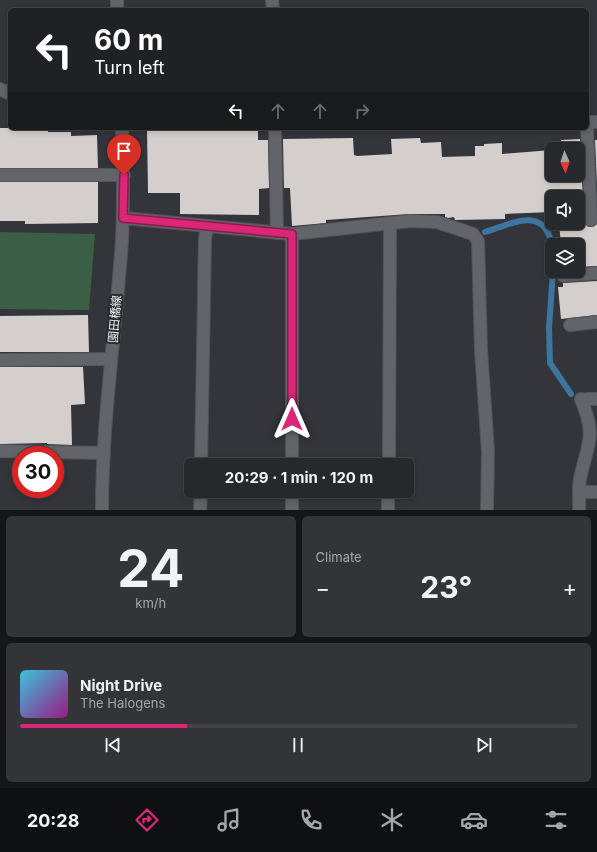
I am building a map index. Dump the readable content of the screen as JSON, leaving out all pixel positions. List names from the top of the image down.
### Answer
{
  "streets": {
    "street": ["園田橋線"]
  },
  "north": "bottom",
  "page": {
    "turn": ["60 m", "Turn left"],
    "limit": "30",
    "trip": "20:29 · 1 min · 120 m",
    "tile": [
      ["24", "km/h"],
      "Climate"
    ],
    "heat": ["−", "23°", "+"],
    "song": ["Night Drive", "The Halogens"],
    "tabs": "20:28"
  }
}
